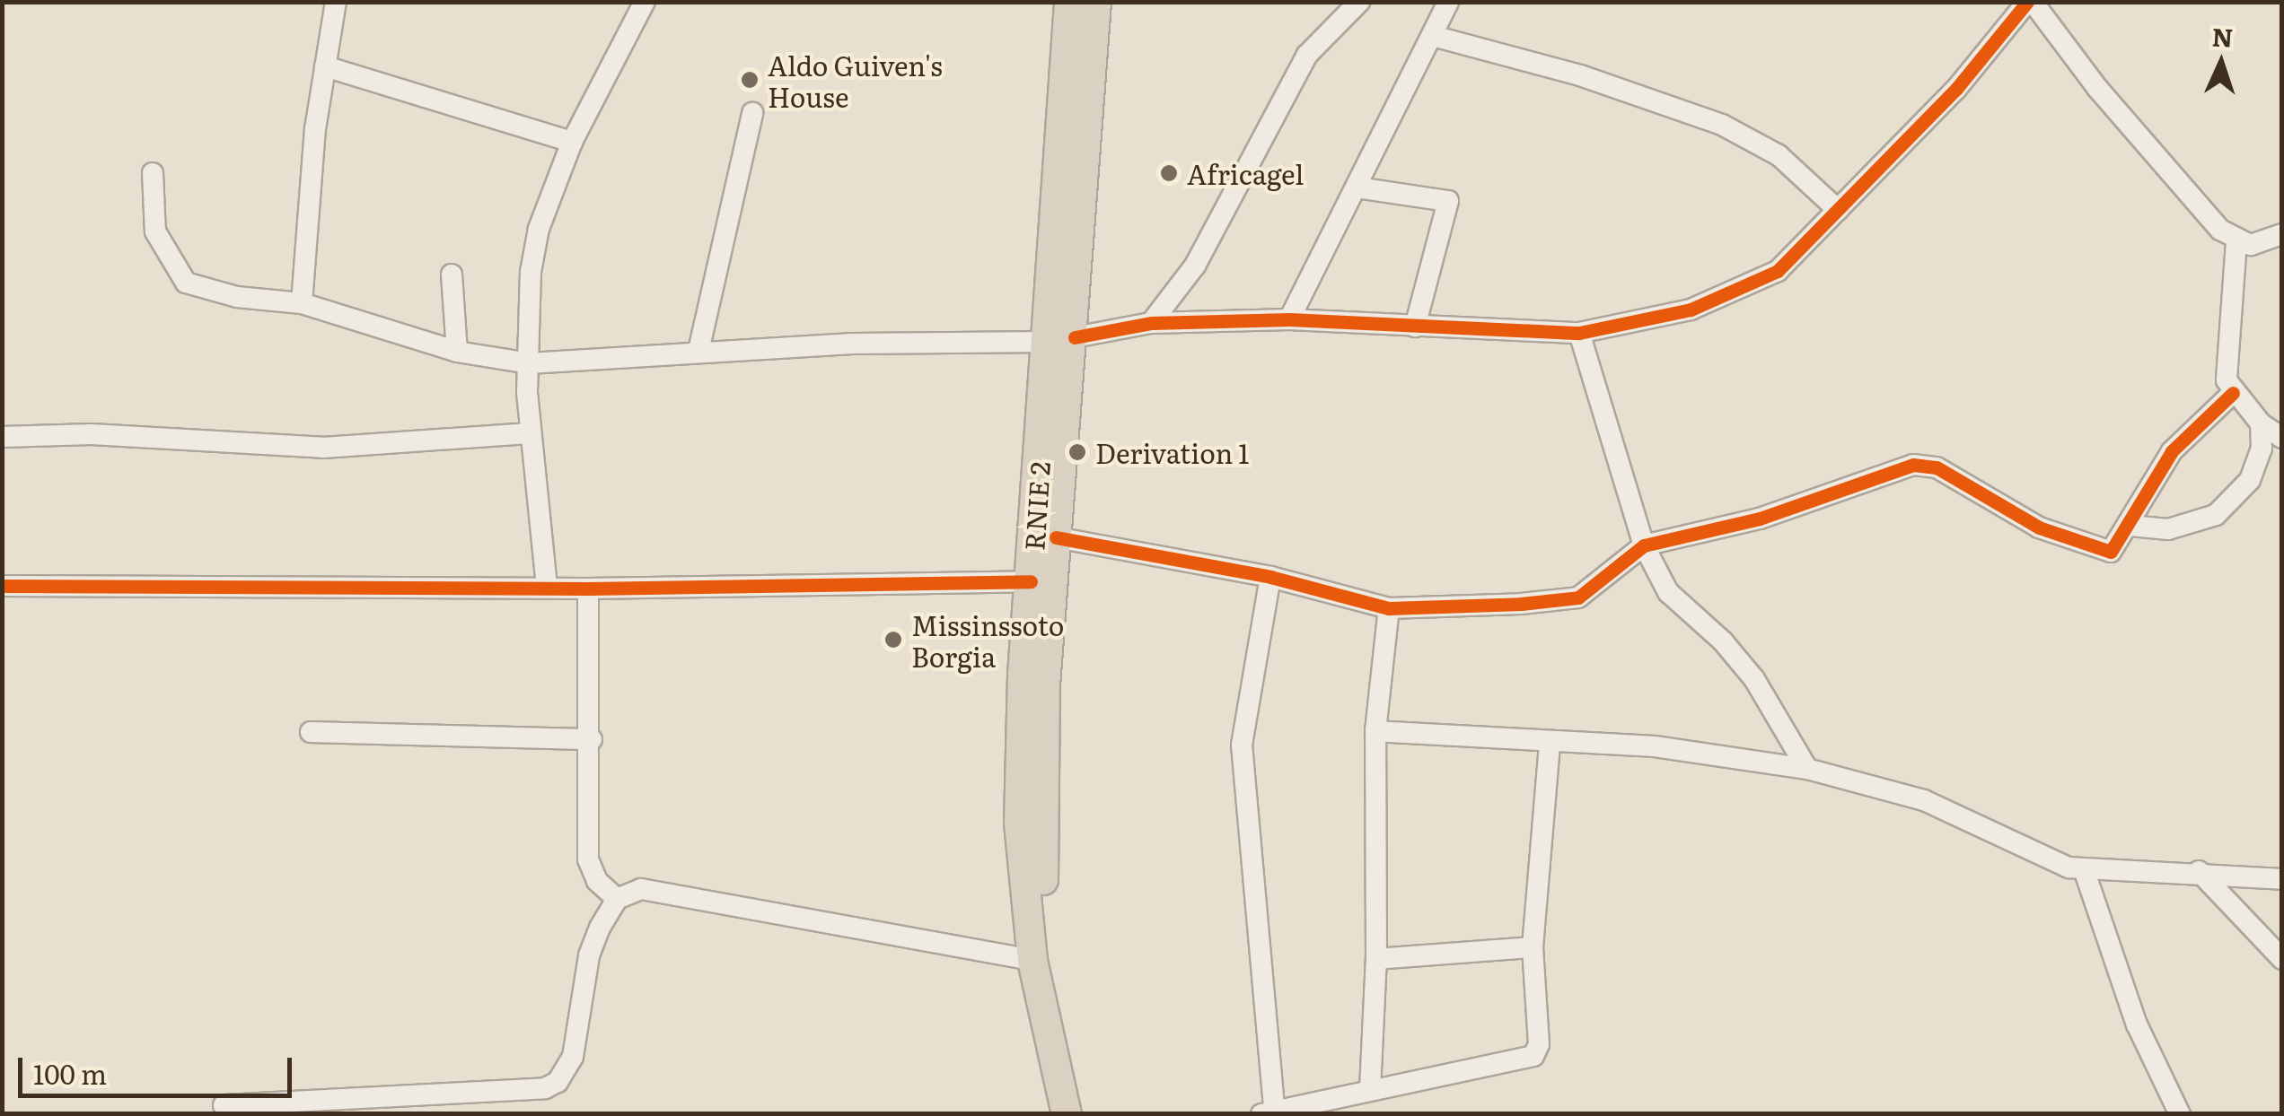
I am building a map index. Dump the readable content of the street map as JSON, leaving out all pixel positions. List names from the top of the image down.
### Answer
{
  "streets": {
    "highway": ["RNIE 2"]
  },
  "places": [
    "Aldo Guiven's House",
    "Africagel",
    "Derivation 1",
    "Missinssoto Borgia"
  ],
  "scale_bar": "100 m",
  "north": "top"
}
